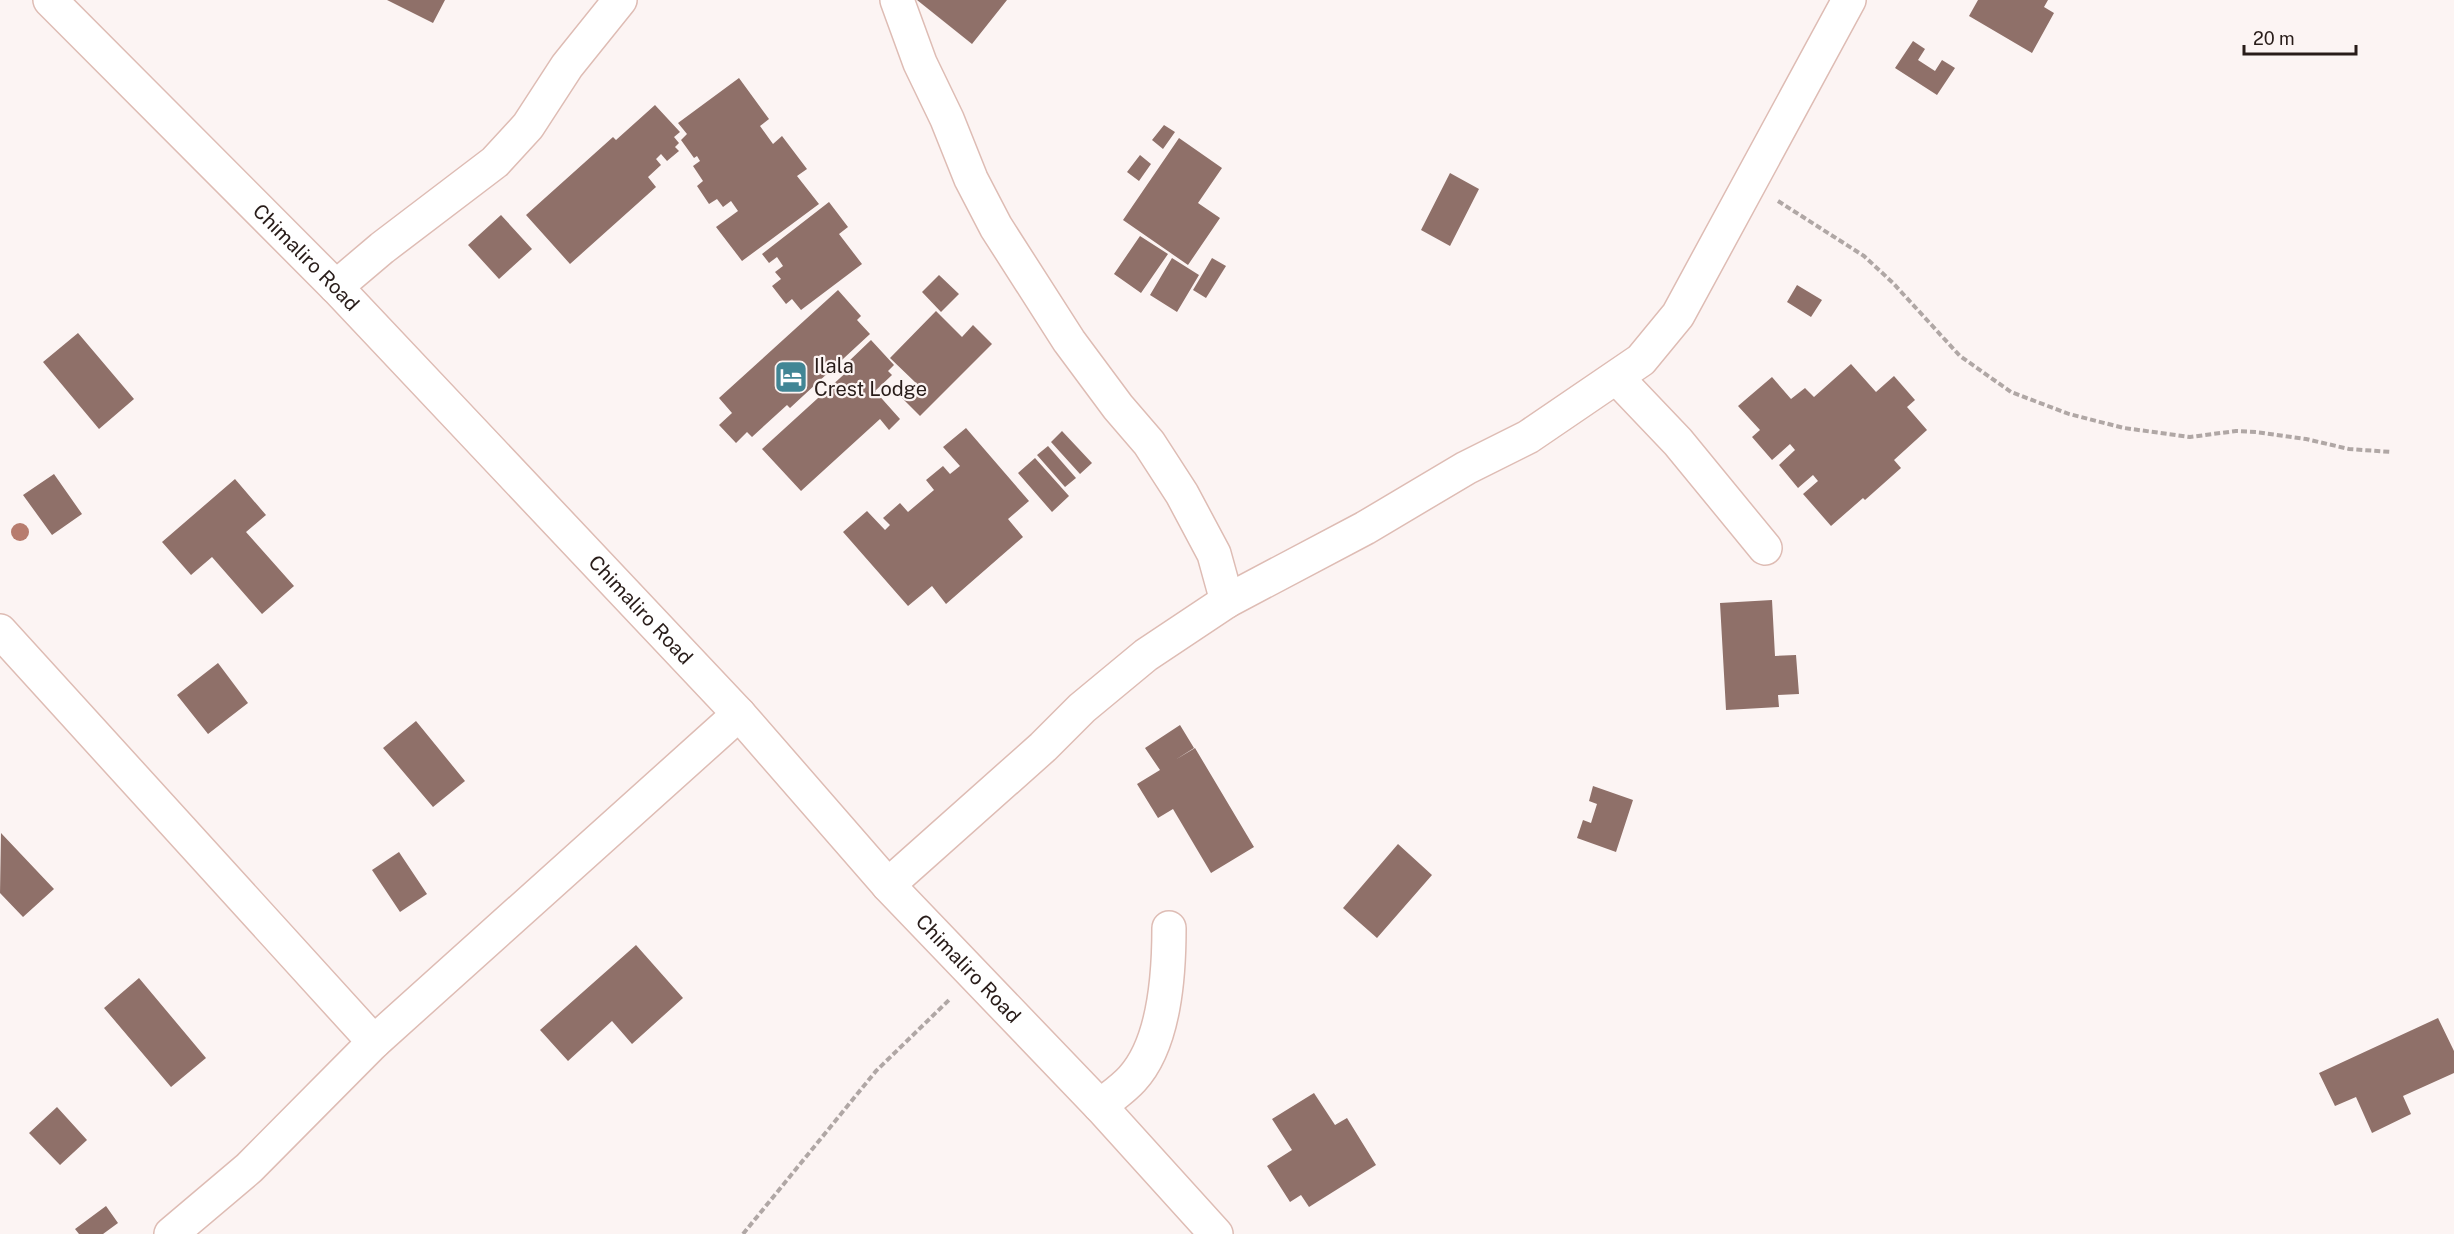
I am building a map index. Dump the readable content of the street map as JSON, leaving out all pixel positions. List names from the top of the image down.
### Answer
{
  "streets": {
    "street": ["Chimaliro Road"]
  },
  "places": {
    "hotel": ["Ilala Crest Lodge"]
  },
  "scale_bar": "20 m"
}
